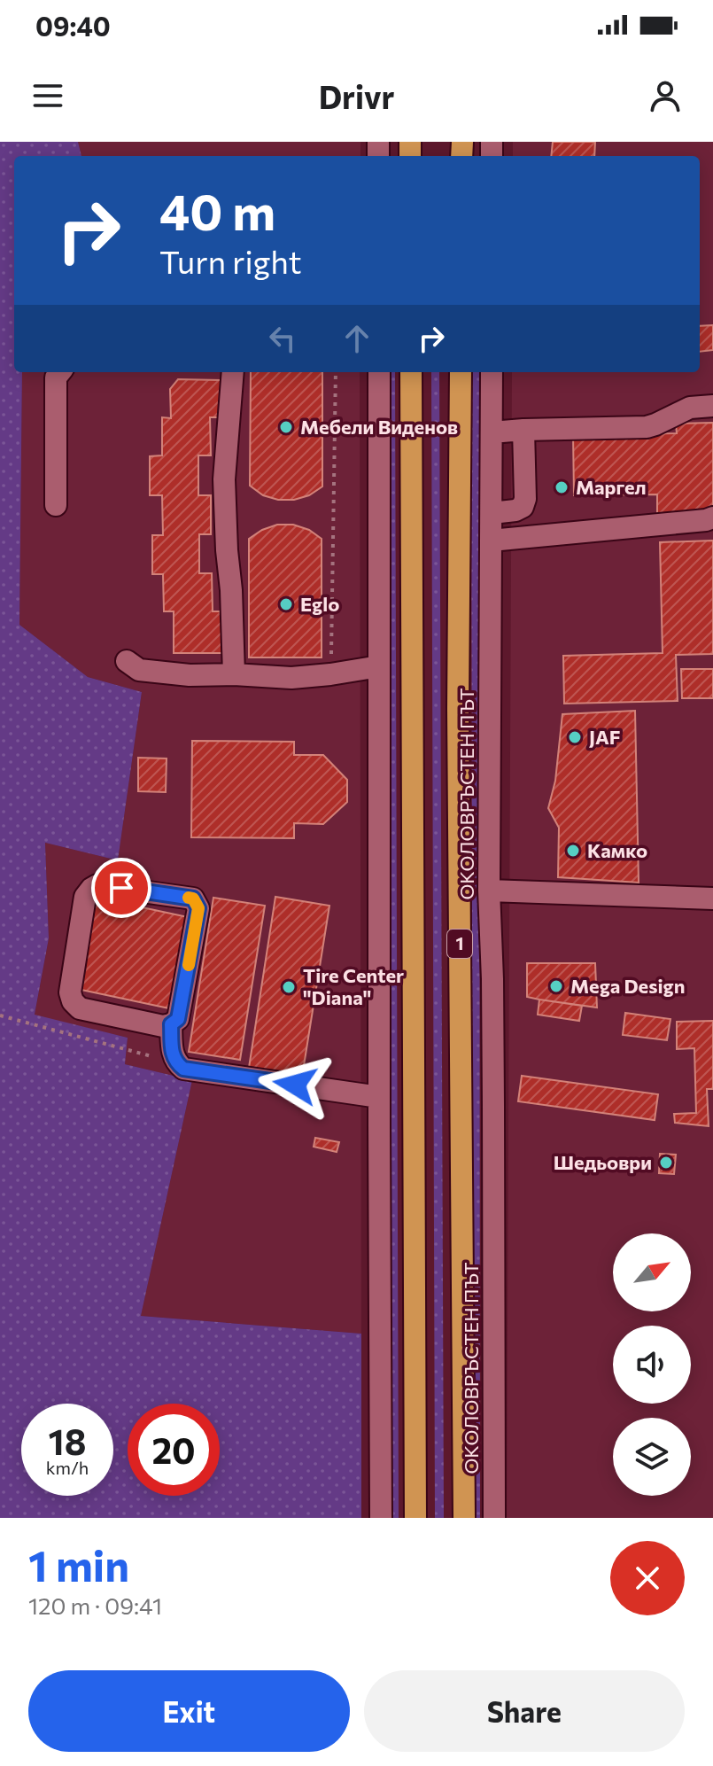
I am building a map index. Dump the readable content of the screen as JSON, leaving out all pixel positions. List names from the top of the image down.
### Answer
{
  "streets": {
    "highway": ["ОКОЛОВРЪСТЕН ПЪТ", "1"]
  },
  "places": [
    "Мебели Виденов",
    "Маргел",
    "Eglo",
    "JAF",
    "Камко",
    "Mega Design",
    "Tire Center \"Diana\"",
    "Шедьоври"
  ],
  "north": "top right",
  "page": {
    "status": "09:40",
    "header": "Drivr",
    "turn": ["40 m", "Turn right"],
    "speed": "18 km/h",
    "limit": "20",
    "heading": ["1 min", "120 m · 09:41"],
    "buttons": ["Exit", "Share"]
  }
}
